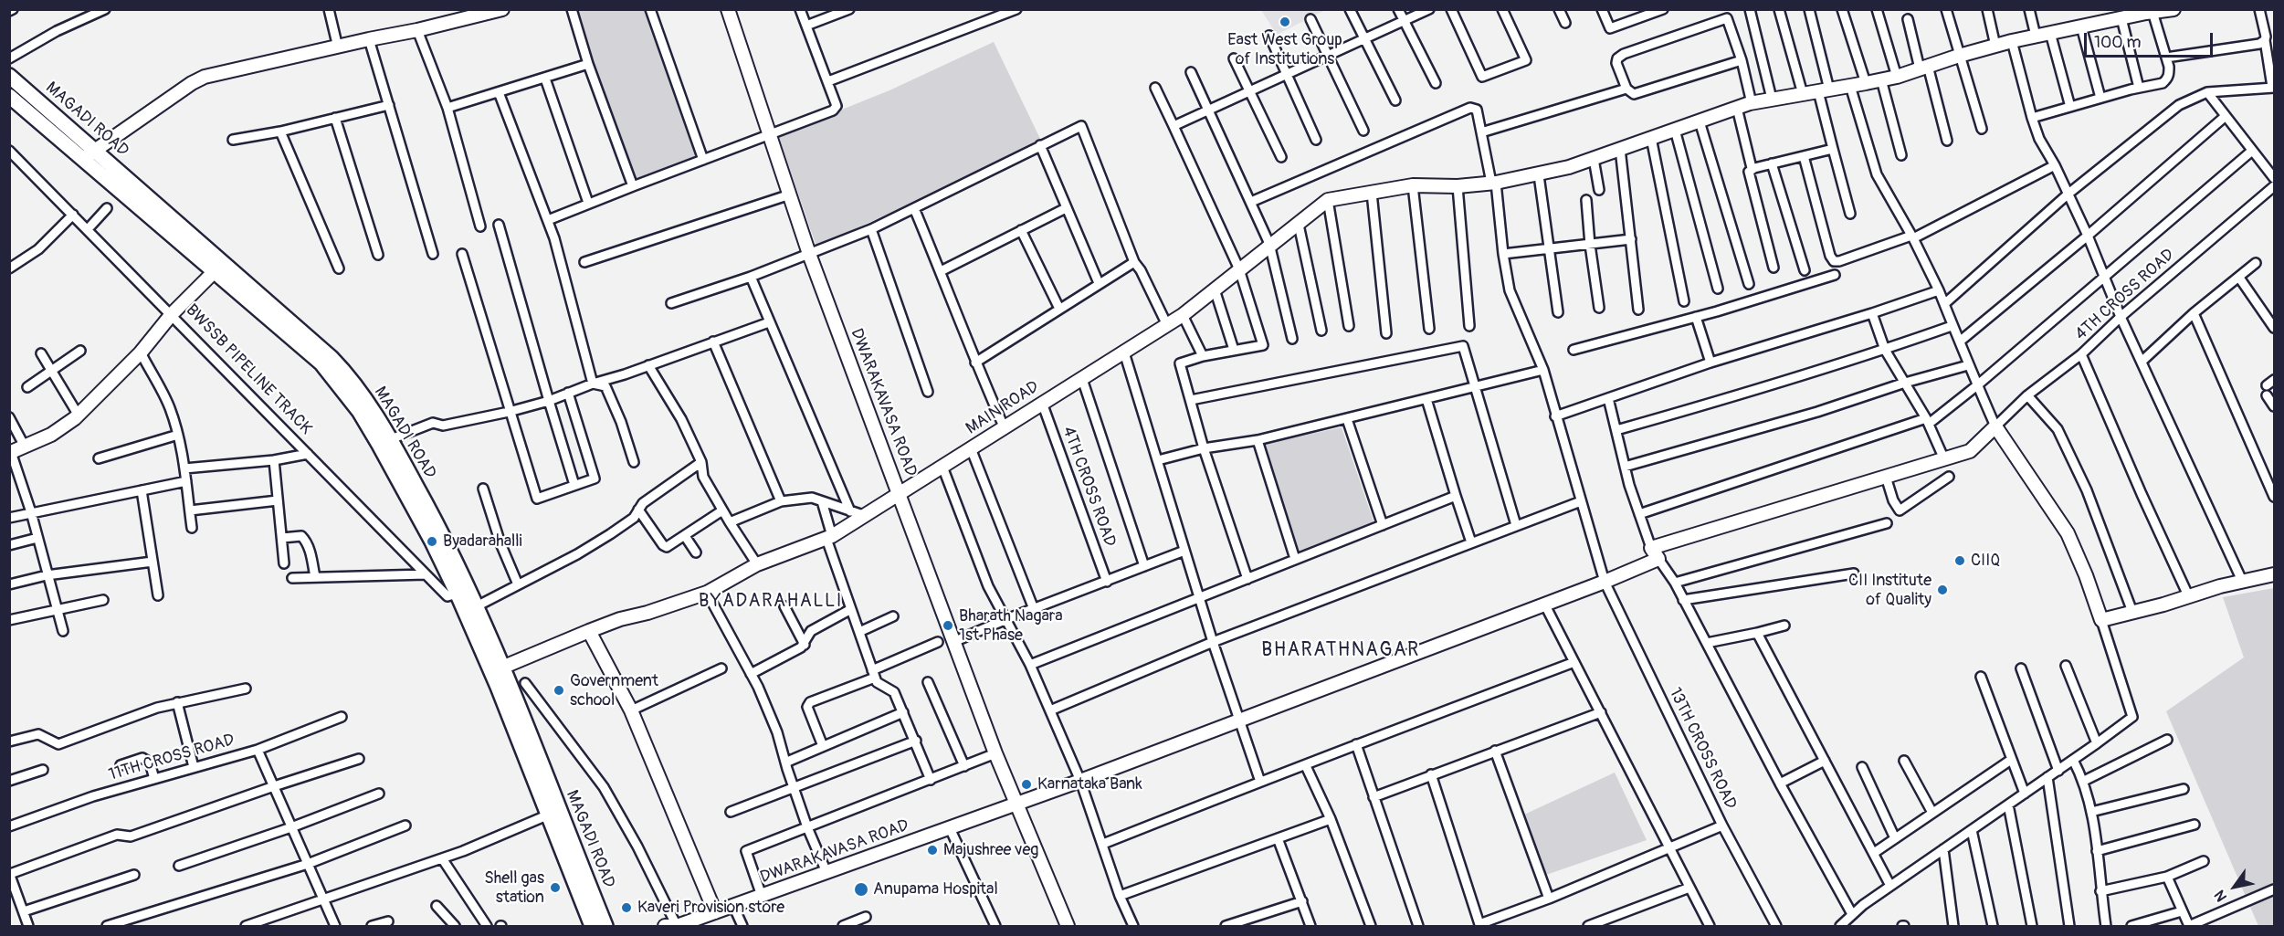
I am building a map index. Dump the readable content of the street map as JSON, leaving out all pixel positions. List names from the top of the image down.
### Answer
{
  "streets": {
    "main road": ["MAGADI ROAD"],
    "street": [
      "4TH CROSS ROAD",
      "BWSSB PIPELINE TRACK",
      "DWARAKAVASA ROAD",
      "MAIN ROAD",
      "13TH CROSS ROAD",
      "11TH CROSS ROAD"
    ]
  },
  "crossings": [
    ["MAGADI ROAD", "BWSSB PIPELINE TRACK"],
    ["MAGADI ROAD", "MAIN ROAD"],
    ["4TH CROSS ROAD", "MAIN ROAD"],
    ["DWARAKAVASA ROAD", "MAIN ROAD"]
  ],
  "districts": ["BYADARAHALLI", "BHARATHNAGAR"],
  "places": [
    "East West Group of Institutions",
    "Byadarahalli",
    "CIIQ",
    "CII Institute of Quality",
    "Bharath Nagara 1st Phase",
    "Government school",
    "Karnataka Bank",
    "Majushree veg",
    "Shell gas station",
    "Anupama Hospital",
    "Kaveri Provision store"
  ],
  "scale_bar": "100 m",
  "north": "bottom left"
}
